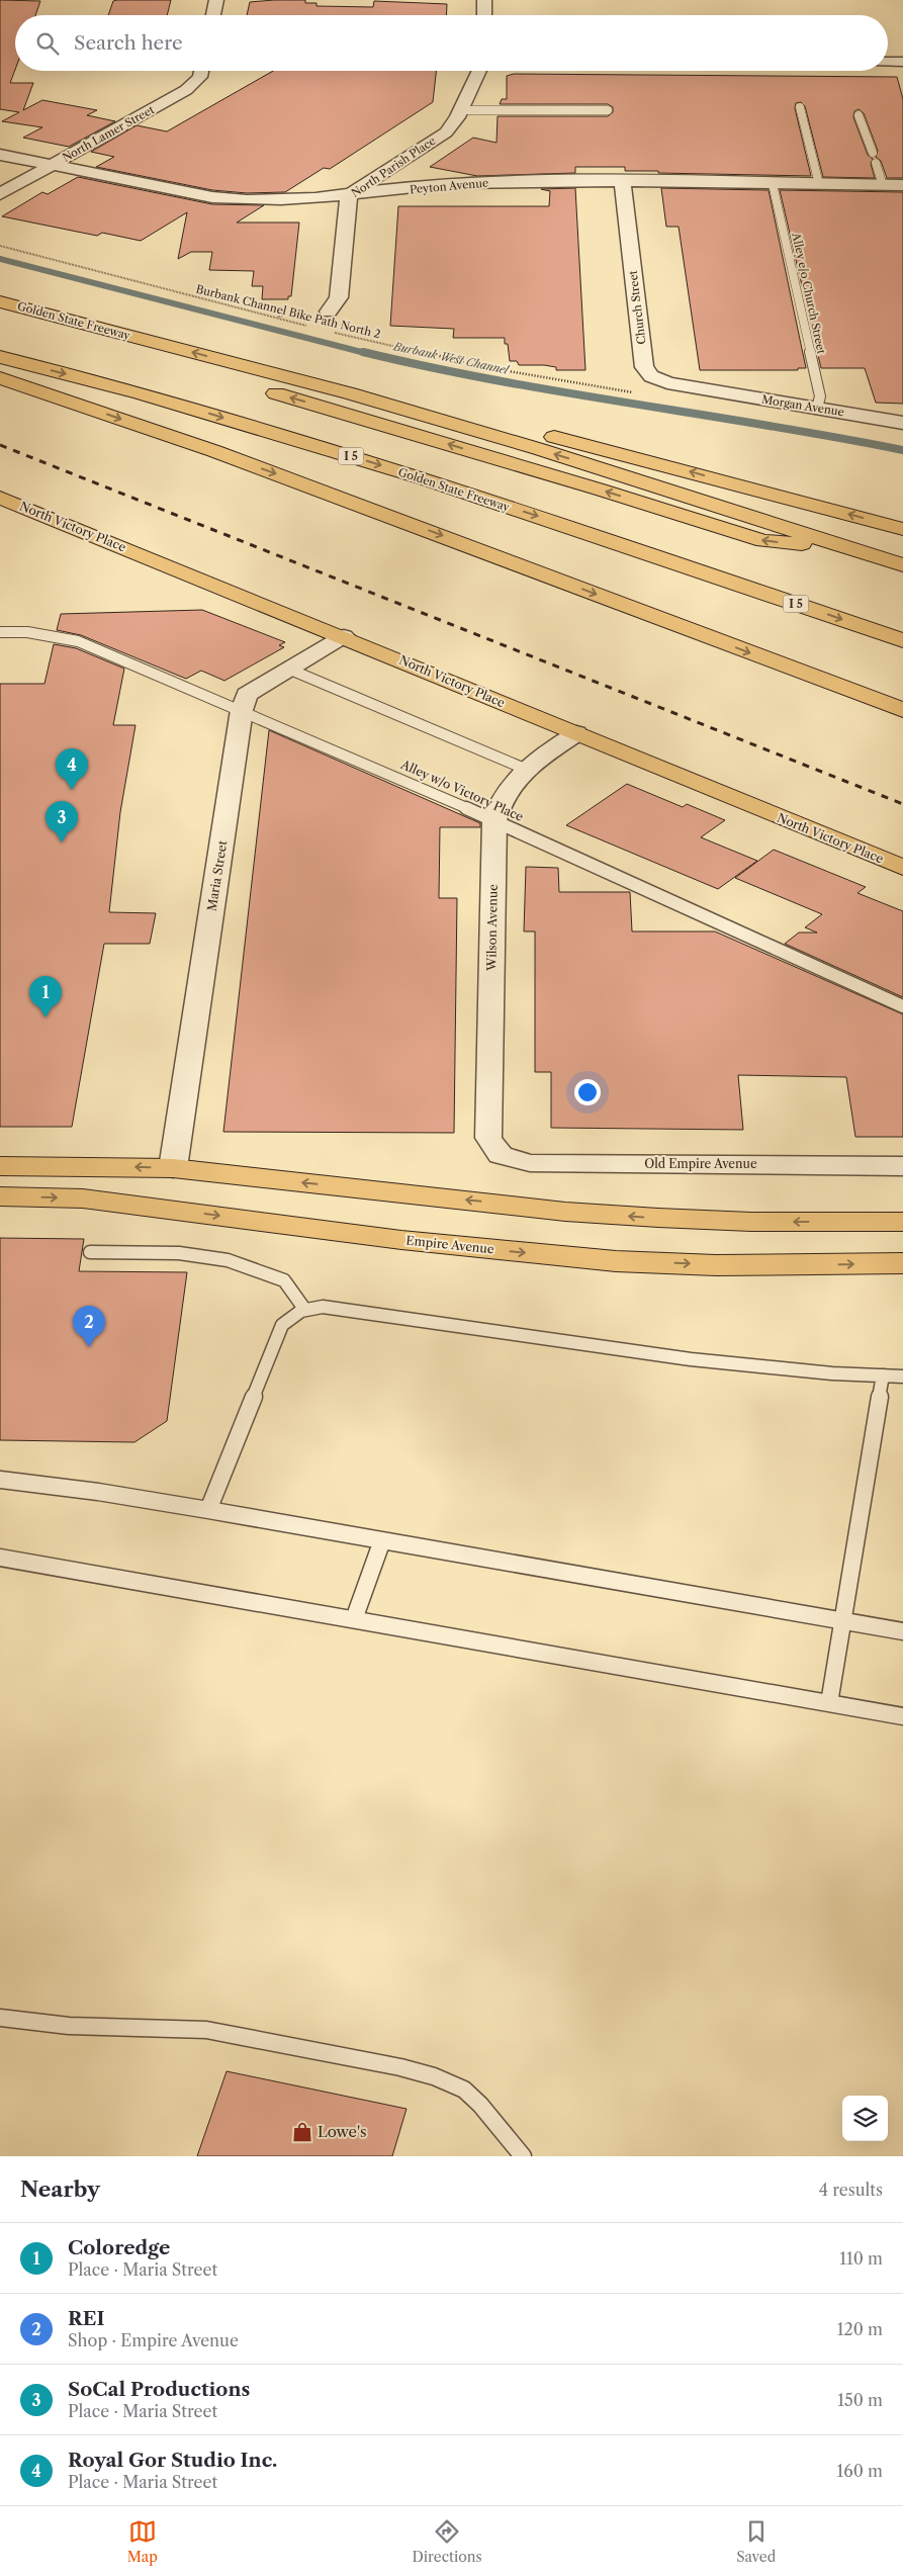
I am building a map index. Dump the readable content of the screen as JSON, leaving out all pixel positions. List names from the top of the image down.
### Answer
{
  "streets": {
    "main road": [
      "Golden State Freeway",
      "I 5",
      "North Victory Place",
      "Empire Avenue"
    ],
    "street": [
      "North Lamer Street",
      "North Parish Place",
      "Peyton Avenue",
      "Church Street",
      "Morgan Avenue",
      "Maria Street",
      "Wilson Avenue",
      "Old Empire Avenue"
    ],
    "lane": ["Alley e/o Church Street", "Alley w/o Victory Place"],
    "path": ["Burbank Channel Bike Path North 2"]
  },
  "crossings": [
    ["North Lamer Street", "Peyton Avenue"],
    ["North Parish Place", "Peyton Avenue"],
    ["Peyton Avenue", "Alley e/o Church Street"],
    ["Peyton Avenue", "Church Street"],
    ["Alley e/o Church Street", "Morgan Avenue"],
    ["Church Street", "Morgan Avenue"],
    ["North Victory Place", "Maria Street"],
    ["North Victory Place", "Wilson Avenue"],
    ["Alley w/o Victory Place", "Maria Street"],
    ["Alley w/o Victory Place", "Wilson Avenue"],
    ["Wilson Avenue", "Old Empire Avenue"]
  ],
  "water": ["Burbank West Channel"],
  "places": {
    "shop": ["Lowe's"]
  },
  "page": {
    "search": "Search here",
    "pins": [
      "4",
      "3",
      "1",
      "2"
    ],
    "heading": ["Nearby", "4 results"],
    "list": [
      {
        "mark": "1",
        "name": "Coloredge",
        "note": "Place · Maria Street",
        "value": "110 m"
      },
      {
        "mark": "2",
        "name": "REI",
        "note": "Shop · Empire Avenue",
        "value": "120 m"
      },
      {
        "mark": "3",
        "name": "SoCal Productions",
        "note": "Place · Maria Street",
        "value": "150 m"
      },
      {
        "mark": "4",
        "name": "Royal Gor Studio Inc.",
        "note": "Place · Maria Street",
        "value": "160 m"
      }
    ],
    "nav": ["Map", "Directions", "Saved"]
  }
}
